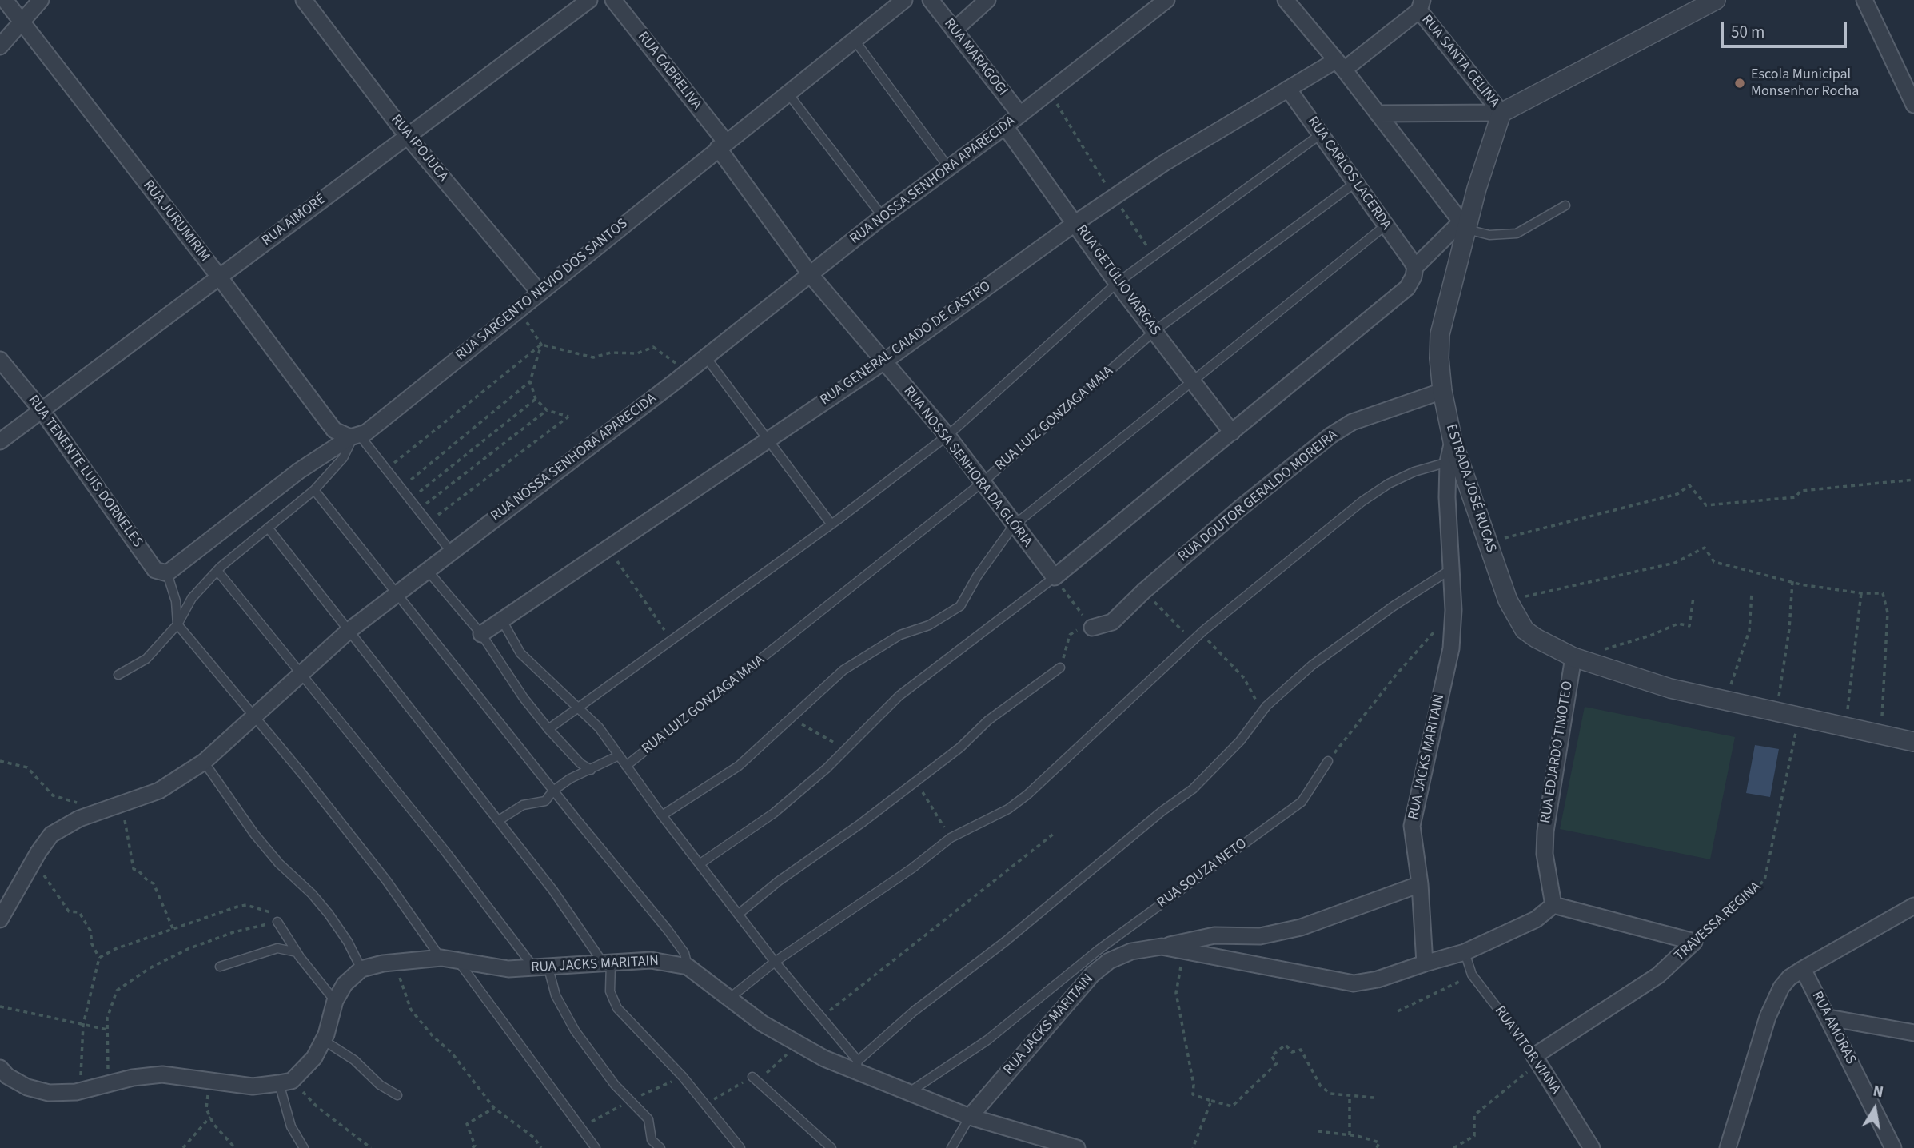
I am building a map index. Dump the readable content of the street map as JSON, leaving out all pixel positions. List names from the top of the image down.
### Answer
{
  "streets": {
    "street": [
      "RUA MARAGOGI",
      "RUA SANTA CELINA",
      "RUA CABRELIVA",
      "RUA IPOJUCA",
      "RUA CARLOS LACERDA",
      "RUA NOSSA SENHORA APARECIDA",
      "RUA AIMORÉ",
      "RUA JURUMIRIM",
      "RUA GETÚLIO VARGAS",
      "RUA SARGENTO NEVIO DOS SANTOS",
      "RUA GENERAL CAIADO DE CASTRO",
      "RUA NOSSA SENHORA DA GLÓRIA",
      "RUA TENENTE LUIS DORNELES",
      "ESTRADA JOSÉ RUCAS",
      "RUA DOUTOR GERALDO MOREIRA",
      "RUA EDJARDO TIMOTEO",
      "RUA JACKS MARITAIN",
      "TRAVESSA REGINA",
      "RUA AMORAS",
      "RUA VITOR VIANA"
    ],
    "lane": ["RUA LUIZ GONZAGA MAIA", "RUA SOUZA NETO"]
  },
  "crossings": [
    ["RUA MARAGOGI", "RUA NOSSA SENHORA APARECIDA"],
    ["RUA SANTA CELINA", "RUA GENERAL CAIADO DE CASTRO"],
    ["RUA SANTA CELINA", "ESTRADA JOSÉ RUCAS"],
    ["RUA CABRELIVA", "RUA SARGENTO NEVIO DOS SANTOS"],
    ["RUA CABRELIVA", "RUA NOSSA SENHORA DA GLÓRIA"],
    ["RUA IPOJUCA", "RUA AIMORÉ"],
    ["RUA IPOJUCA", "RUA SARGENTO NEVIO DOS SANTOS"],
    ["RUA CARLOS LACERDA", "RUA GENERAL CAIADO DE CASTRO"],
    ["RUA CARLOS LACERDA", "RUA LUIZ GONZAGA MAIA"],
    ["RUA NOSSA SENHORA APARECIDA", "RUA GETÚLIO VARGAS"],
    ["RUA NOSSA SENHORA APARECIDA", "RUA NOSSA SENHORA DA GLÓRIA"],
    ["RUA AIMORÉ", "RUA JURUMIRIM"],
    ["RUA AIMORÉ", "RUA TENENTE LUIS DORNELES"],
    ["RUA JURUMIRIM", "RUA SARGENTO NEVIO DOS SANTOS"],
    ["RUA GETÚLIO VARGAS", "RUA GENERAL CAIADO DE CASTRO"],
    ["RUA GETÚLIO VARGAS", "RUA LUIZ GONZAGA MAIA"],
    ["RUA SARGENTO NEVIO DOS SANTOS", "RUA NOSSA SENHORA DA GLÓRIA"],
    ["RUA SARGENTO NEVIO DOS SANTOS", "RUA TENENTE LUIS DORNELES"],
    ["RUA GENERAL CAIADO DE CASTRO", "RUA NOSSA SENHORA DA GLÓRIA"],
    ["RUA LUIZ GONZAGA MAIA", "RUA NOSSA SENHORA DA GLÓRIA"],
    ["ESTRADA JOSÉ RUCAS", "RUA DOUTOR GERALDO MOREIRA"],
    ["ESTRADA JOSÉ RUCAS", "RUA EDJARDO TIMOTEO"],
    ["ESTRADA JOSÉ RUCAS", "RUA JACKS MARITAIN"],
    ["ESTRADA JOSÉ RUCAS", "TRAVESSA REGINA"],
    ["RUA JACKS MARITAIN", "RUA SOUZA NETO"],
    ["TRAVESSA REGINA", "RUA VITOR VIANA"]
  ],
  "places": ["Escola Municipal Monsenhor Rocha"],
  "scale_bar": "50 m",
  "north": "top"
}
